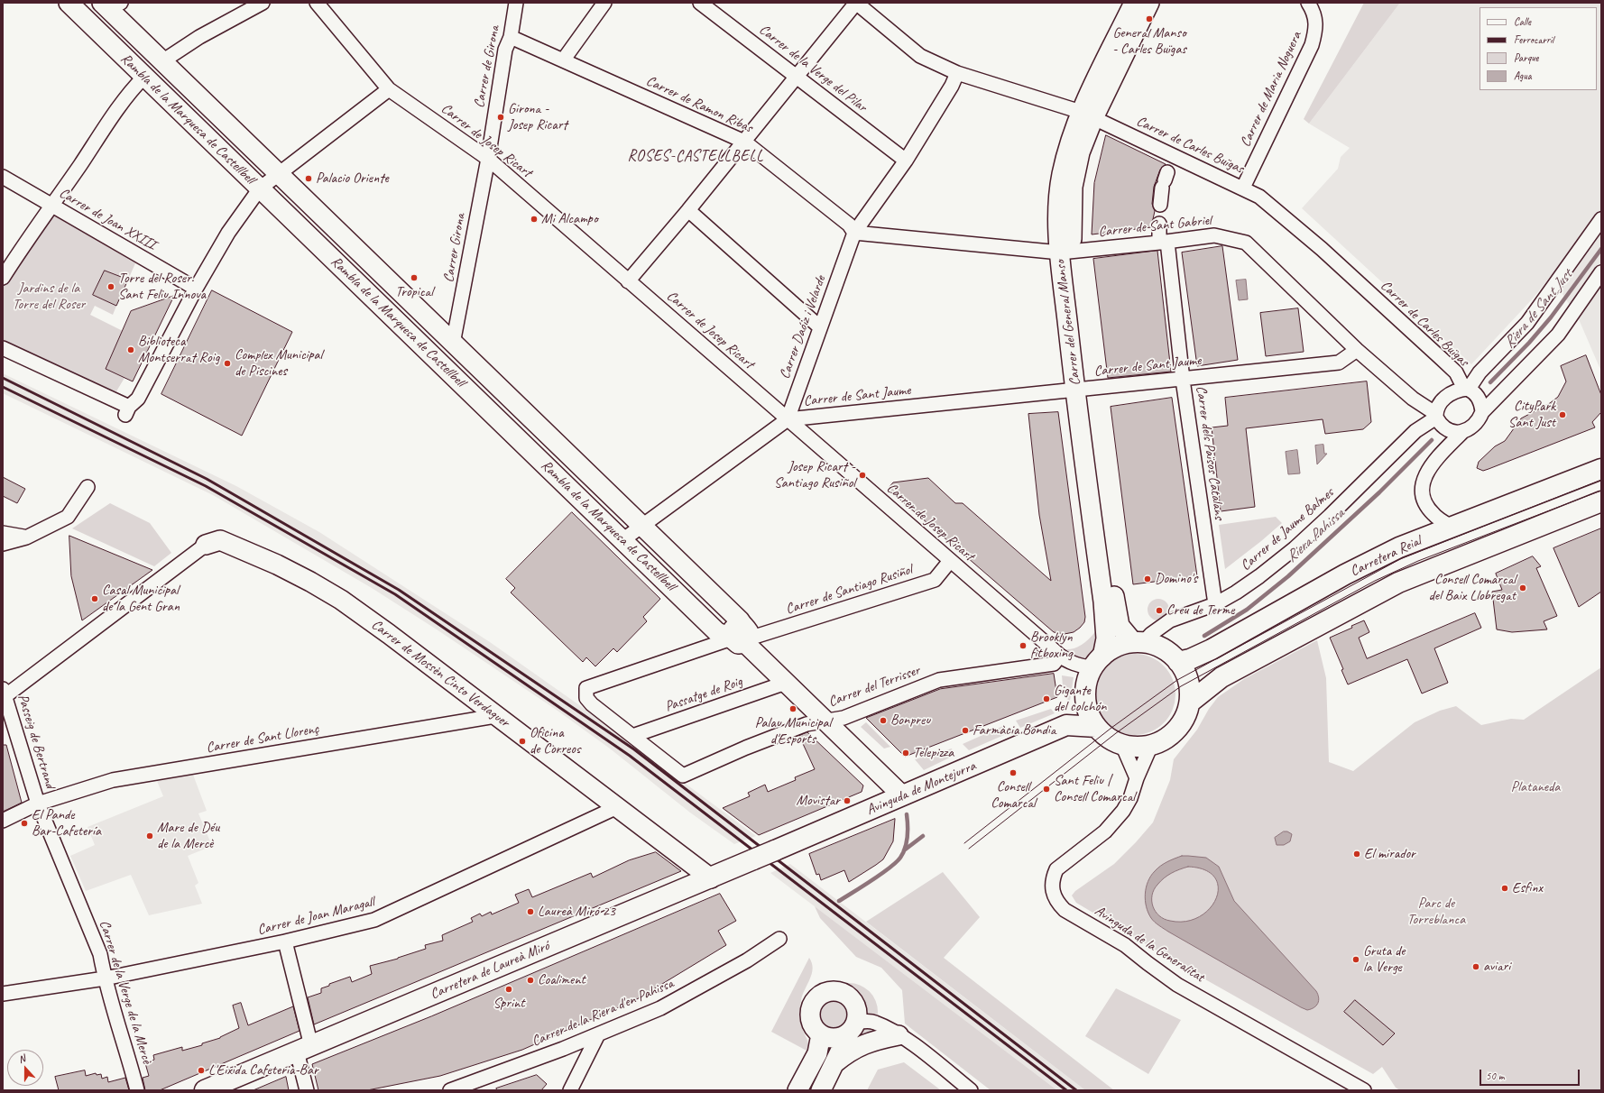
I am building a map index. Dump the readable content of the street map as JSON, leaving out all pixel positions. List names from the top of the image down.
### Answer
{
  "streets": {
    "main road": ["Carretera Reial", "Avinguda de Montejurra", "Carretera de Laureà Miró"],
    "street": [
      "Carrer de Girona",
      "Carrer de la Verge del Pilar",
      "Carrer de Maria Noguera",
      "Carrer de Ramon Ribas",
      "Rambla de la Marquesa de Castellbell",
      "Carrer de Josep Ricart",
      "Carrer de Carles Buïgas",
      "Carrer de Joan XXIII",
      "Carrer de Sant Gabriel",
      "Carrer Girona",
      "Carrer del General Manso",
      "Carrer Daóiz i Velarde",
      "Carrer de Sant Jaume",
      "Carrer dels Països Catalans",
      "Carrer de Jaume Balmes",
      "Carrer de Santiago Rusiñol",
      "Carrer de Mossèn Cinto Verdaguer",
      "Carrer del Terrisser",
      "Passatge de Roig",
      "Carrer de Sant Llorenç",
      "Passeig de Bertrand",
      "Carrer de Joan Maragall",
      "Avinguda de la Generalitat",
      "Carrer de la Verge de la Mercè",
      "Carrer de la Riera d'en Pahissa"
    ]
  },
  "crossings": [
    ["Carrer de Girona", "Carrer de Ramon Ribas"],
    ["Carrer de Girona", "Carrer de Josep Ricart"],
    ["Carrer de Girona", "Carrer Girona"],
    ["Carrer de la Verge del Pilar", "Carrer Daóiz i Velarde"],
    ["Carrer de Maria Noguera", "Carrer de Carles Buïgas"],
    ["Carrer de Ramon Ribas", "Carrer de Sant Gabriel"],
    ["Carrer de Ramon Ribas", "Carrer Daóiz i Velarde"],
    ["Rambla de la Marquesa de Castellbell", "Carrer Girona"],
    ["Rambla de la Marquesa de Castellbell", "Carrer de Santiago Rusiñol"],
    ["Rambla de la Marquesa de Castellbell", "Carrer del Terrisser"],
    ["Rambla de la Marquesa de Castellbell", "Passatge de Roig"],
    ["Rambla de la Marquesa de Castellbell", "Avinguda de Montejurra"],
    ["Carrer de Josep Ricart", "Carrer Girona"],
    ["Carrer de Josep Ricart", "Carrer del General Manso"],
    ["Carrer de Josep Ricart", "Carrer Daóiz i Velarde"],
    ["Carrer de Josep Ricart", "Carrer de Sant Jaume"],
    ["Carrer de Josep Ricart", "Carrer de Jaume Balmes"],
    ["Carrer de Josep Ricart", "Carretera Reial"],
    ["Carrer de Josep Ricart", "Carrer de Santiago Rusiñol"],
    ["Carrer de Josep Ricart", "Carrer del Terrisser"],
    ["Carrer de Josep Ricart", "Avinguda de Montejurra"],
    ["Carrer de Josep Ricart", "Avinguda de la Generalitat"],
    ["Carrer de Carles Buïgas", "Carrer de Sant Gabriel"],
    ["Carrer de Carles Buïgas", "Carrer del General Manso"],
    ["Carrer de Carles Buïgas", "Carrer Daóiz i Velarde"],
    ["Carrer de Carles Buïgas", "Carrer dels Països Catalans"],
    ["Carrer de Carles Buïgas", "Carrer de Jaume Balmes"],
    ["Carrer de Sant Gabriel", "Carrer del General Manso"],
    ["Carrer de Sant Gabriel", "Carrer Daóiz i Velarde"],
    ["Carrer de Sant Gabriel", "Carrer de Sant Jaume"],
    ["Carrer de Sant Gabriel", "Carrer dels Països Catalans"],
    ["Carrer de Sant Gabriel", "Carrer de Jaume Balmes"],
    ["Carrer del General Manso", "Carrer de Sant Jaume"],
    ["Carrer del General Manso", "Carrer de Jaume Balmes"],
    ["Carrer del General Manso", "Carretera Reial"],
    ["Carrer del General Manso", "Avinguda de Montejurra"],
    ["Carrer del General Manso", "Avinguda de la Generalitat"],
    ["Carrer Daóiz i Velarde", "Carrer de Sant Jaume"],
    ["Carrer de Sant Jaume", "Carrer dels Països Catalans"],
    ["Carrer dels Països Catalans", "Carrer de Jaume Balmes"],
    ["Carrer de Jaume Balmes", "Carretera Reial"],
    ["Carrer de Jaume Balmes", "Avinguda de Montejurra"],
    ["Carrer de Jaume Balmes", "Avinguda de la Generalitat"],
    ["Carretera Reial", "Avinguda de Montejurra"],
    ["Carretera Reial", "Avinguda de la Generalitat"],
    ["Carrer de Santiago Rusiñol", "Carrer del Terrisser"],
    ["Carrer de Santiago Rusiñol", "Passatge de Roig"],
    ["Carrer de Mossèn Cinto Verdaguer", "Carrer de Sant Llorenç"],
    ["Carrer de Mossèn Cinto Verdaguer", "Carrer de Joan Maragall"],
    ["Carrer de Mossèn Cinto Verdaguer", "Carretera de Laureà Miró"],
    ["Carrer del Terrisser", "Passatge de Roig"],
    ["Carrer de Sant Llorenç", "Passeig de Bertrand"],
    ["Carrer de Sant Llorenç", "Carrer de la Verge de la Mercè"],
    ["Passeig de Bertrand", "Carrer de la Verge de la Mercè"],
    ["Avinguda de Montejurra", "Avinguda de la Generalitat"],
    ["Avinguda de Montejurra", "Carretera de Laureà Miró"],
    ["Carrer de Joan Maragall", "Carrer de la Verge de la Mercè"]
  ],
  "districts": ["ROSES-CASTELLBELL"],
  "water": ["Riera de Sant Just", "Riera Pahissa"],
  "parks": ["Jardins de la Torre del Roser", "Plataneda", "Parc de Torreblanca"],
  "places": [
    "General Manso - Carles Buïgas",
    "Girona - Josep Ricart",
    "Palacio Oriente",
    "Mi Alcampo",
    "Tropical",
    "Torre del Roser. Sant Feliu Innova",
    "Biblioteca Montserrat Roig",
    "Complex Municipal de Piscines",
    "CityPark Sant Just",
    "Josep Ricart - Santiago Rusiñol",
    "Domino's",
    "Consell Comarcal del Baix Llobregat",
    "Casal Municipal de la Gent Gran",
    "Creu de Terme",
    "Brooklyn fitboxing",
    "Gigante del colchón",
    "Palau Municipal d'Esports",
    "Bonpreu",
    "Farmàcia Bondia",
    "Oficina de Correos",
    "Telepizza",
    "Consell Comarcal",
    "Sant Feliu | Consell Comarcal",
    "Movistar",
    "El Pande Bar-Cafetería",
    "Mare de Déu de la Mercè",
    "El mirador",
    "Esfinx",
    "Laureà Miró 23",
    "Gruta de la Verge",
    "aviari",
    "Coaliment",
    "Sprint",
    "L'Eixida Cafeteria-Bar"
  ],
  "legend": [
    "Calle",
    "Ferrocarril",
    "Parque",
    "Agua"
  ],
  "scale_bar": "50 m",
  "north": "top"
}
